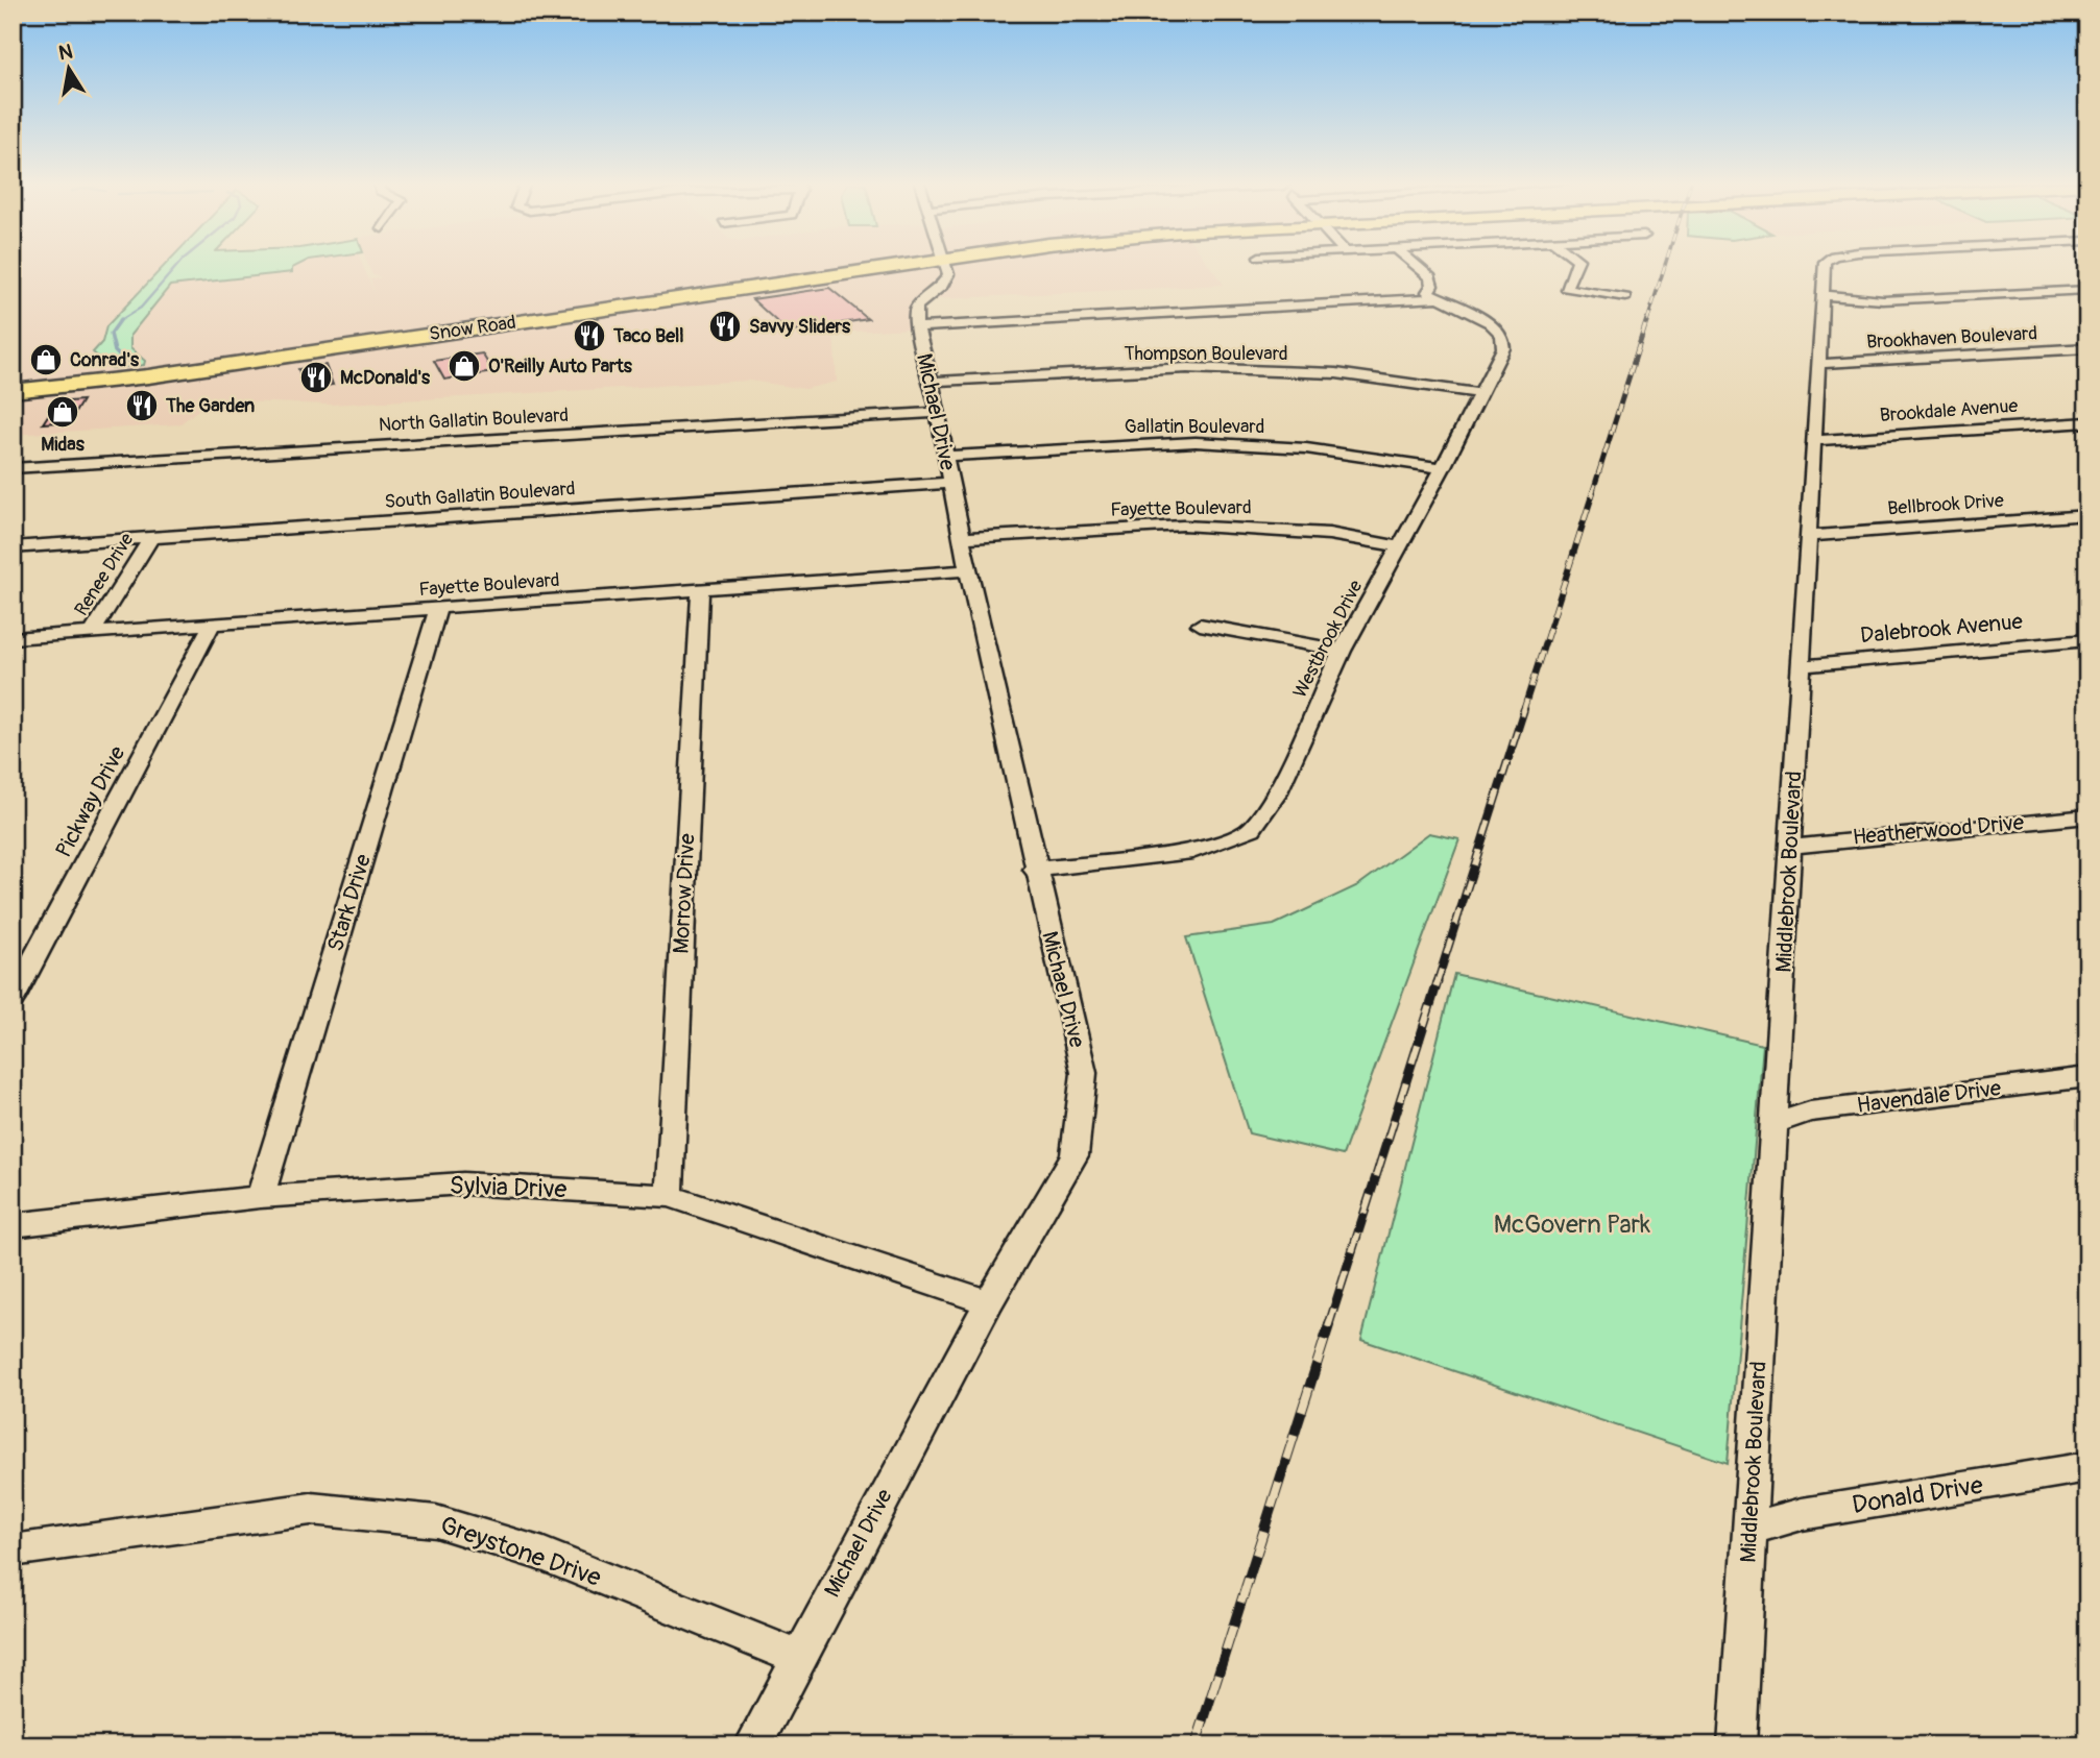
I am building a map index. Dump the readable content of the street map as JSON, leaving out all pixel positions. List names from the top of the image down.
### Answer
{
  "streets": {
    "main road": ["Snow Road"],
    "street": [
      "Brookhaven Boulevard",
      "Thompson Boulevard",
      "Brookdale Avenue",
      "Michael Drive",
      "North Gallatin Boulevard",
      "Gallatin Boulevard",
      "South Gallatin Boulevard",
      "Bellbrook Drive",
      "Fayette Boulevard",
      "Renee Drive",
      "Dalebrook Avenue",
      "Westbrook Drive",
      "Pickway Drive",
      "Heatherwood Drive",
      "Middlebrook Boulevard",
      "Morrow Drive",
      "Stark Drive",
      "Havendale Drive",
      "Sylvia Drive",
      "Donald Drive",
      "Greystone Drive"
    ]
  },
  "crossings": [
    ["Brookhaven Boulevard", "Middlebrook Boulevard"],
    ["Thompson Boulevard", "Michael Drive"],
    ["Thompson Boulevard", "Westbrook Drive"],
    ["Brookdale Avenue", "Middlebrook Boulevard"],
    ["Michael Drive", "North Gallatin Boulevard"],
    ["Michael Drive", "Gallatin Boulevard"],
    ["Michael Drive", "South Gallatin Boulevard"],
    ["Michael Drive", "Fayette Boulevard"],
    ["Michael Drive", "Westbrook Drive"],
    ["Michael Drive", "Sylvia Drive"],
    ["Michael Drive", "Greystone Drive"],
    ["Gallatin Boulevard", "Westbrook Drive"],
    ["South Gallatin Boulevard", "Renee Drive"],
    ["Bellbrook Drive", "Middlebrook Boulevard"],
    ["Fayette Boulevard", "Renee Drive"],
    ["Fayette Boulevard", "Westbrook Drive"],
    ["Fayette Boulevard", "Pickway Drive"],
    ["Fayette Boulevard", "Morrow Drive"],
    ["Fayette Boulevard", "Stark Drive"],
    ["Dalebrook Avenue", "Middlebrook Boulevard"],
    ["Heatherwood Drive", "Middlebrook Boulevard"],
    ["Middlebrook Boulevard", "Havendale Drive"],
    ["Middlebrook Boulevard", "Donald Drive"],
    ["Morrow Drive", "Sylvia Drive"],
    ["Stark Drive", "Sylvia Drive"]
  ],
  "parks": ["McGovern Park"],
  "places": {
    "restaurant": [
      "Savvy Sliders",
      "Taco Bell",
      "McDonald's",
      "The Garden"
    ],
    "shop": ["Conrad's", "O'Reilly Auto Parts", "Midas"]
  },
  "north": "top"
}
